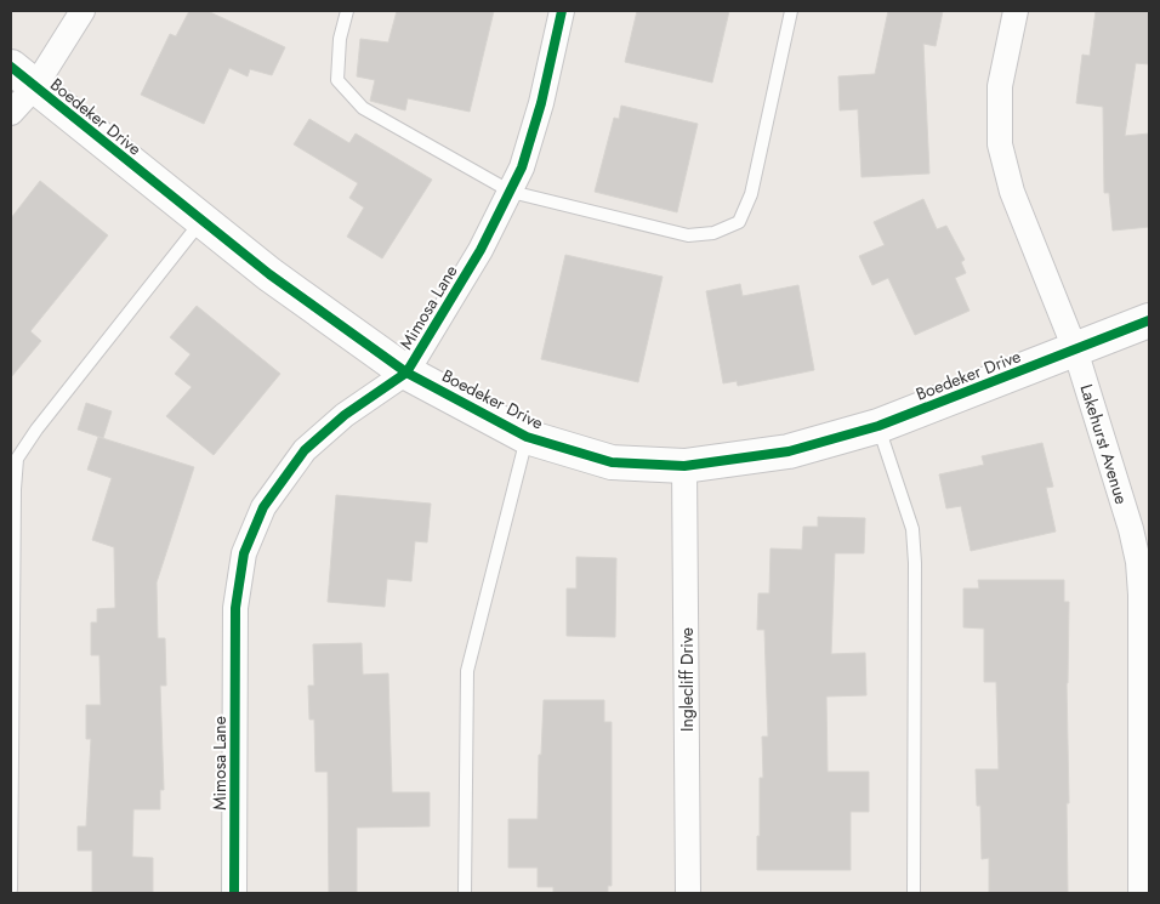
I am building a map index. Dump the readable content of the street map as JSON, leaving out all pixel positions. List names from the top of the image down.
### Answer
{
  "streets": {
    "street": [
      "Boedeker Drive",
      "Mimosa Lane",
      "Lakehurst Avenue",
      "Inglecliff Drive"
    ]
  },
  "crossings": [
    ["Boedeker Drive", "Mimosa Lane"],
    ["Boedeker Drive", "Lakehurst Avenue"],
    ["Boedeker Drive", "Inglecliff Drive"]
  ]
}
